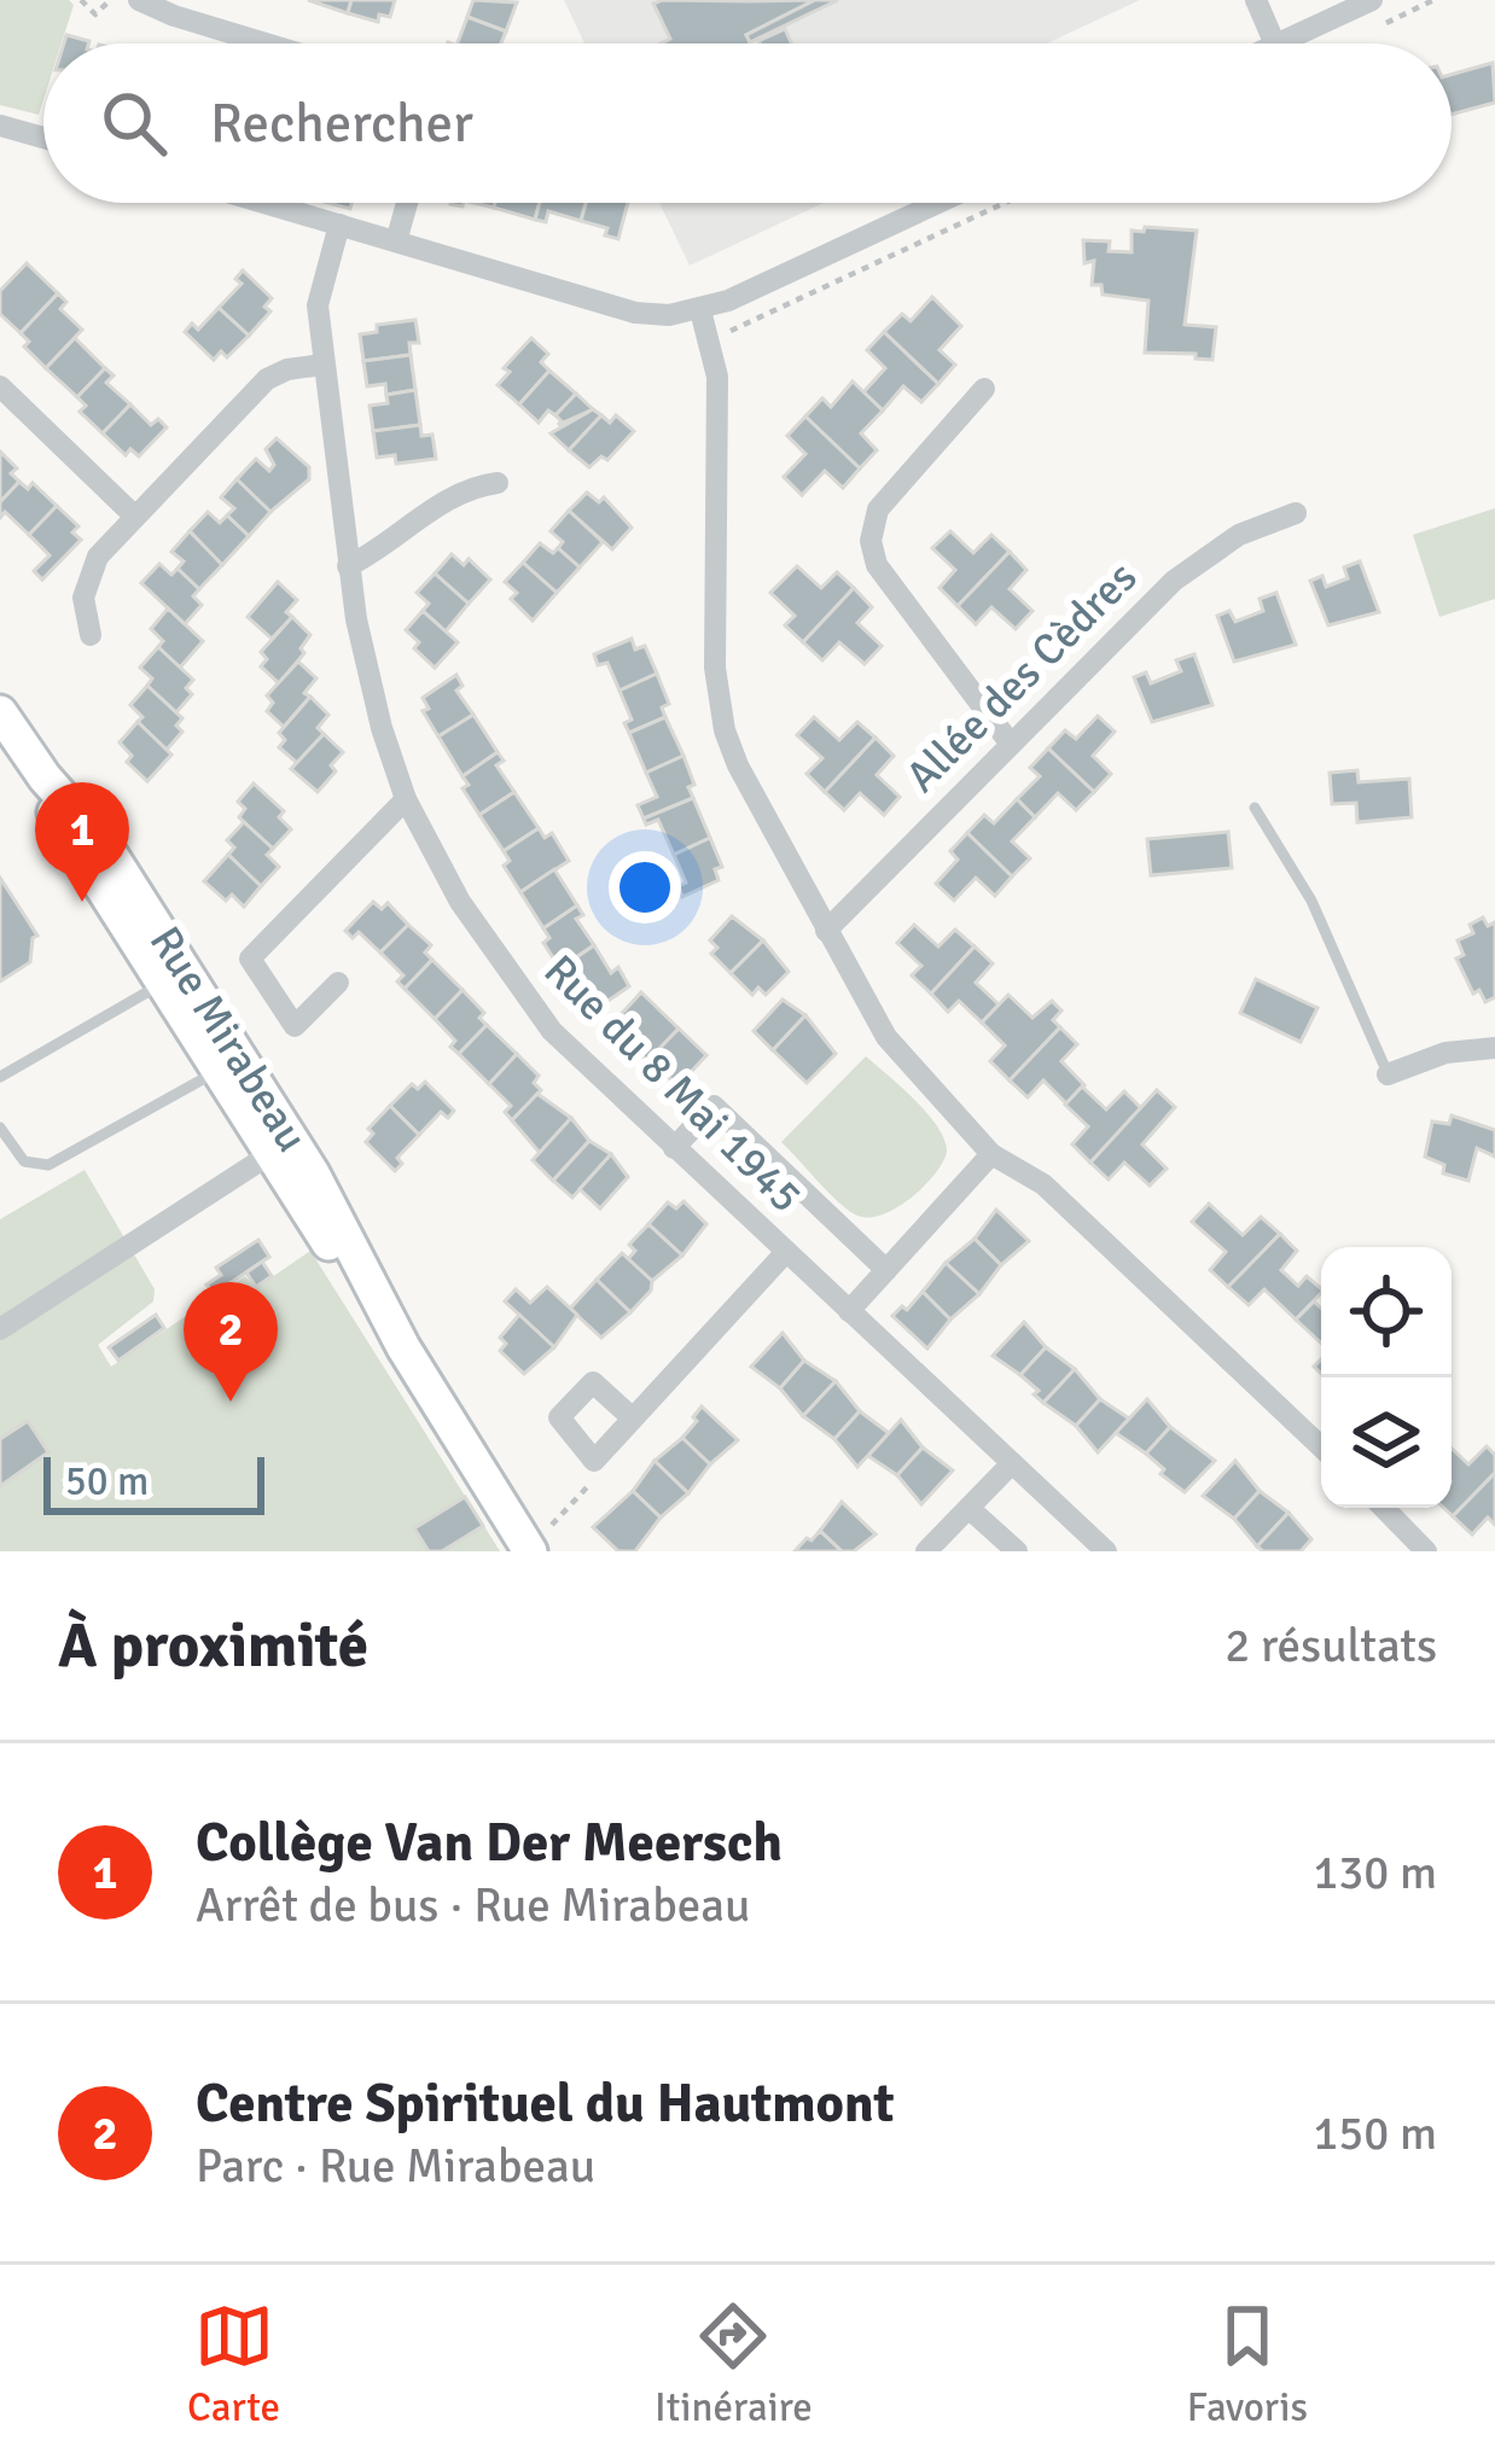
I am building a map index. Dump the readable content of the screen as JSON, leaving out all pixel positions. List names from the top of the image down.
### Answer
{
  "streets": {
    "main road": ["Rue Mirabeau"],
    "street": ["Allée des Cèdres", "Rue du 8 Mai 1945"]
  },
  "scale_bar": "50 m",
  "page": {
    "search": "Rechercher",
    "pins": ["1", "2"],
    "scale": "50 m",
    "heading": ["À proximité", "2 résultats"],
    "list": [
      {
        "mark": "1",
        "name": "Collège Van Der Meersch",
        "note": "Arrêt de bus · Rue Mirabeau",
        "value": "130 m"
      },
      {
        "mark": "2",
        "name": "Centre Spirituel du Hautmont",
        "note": "Parc · Rue Mirabeau",
        "value": "150 m"
      }
    ],
    "nav": ["Carte", "Itinéraire", "Favoris"]
  }
}
